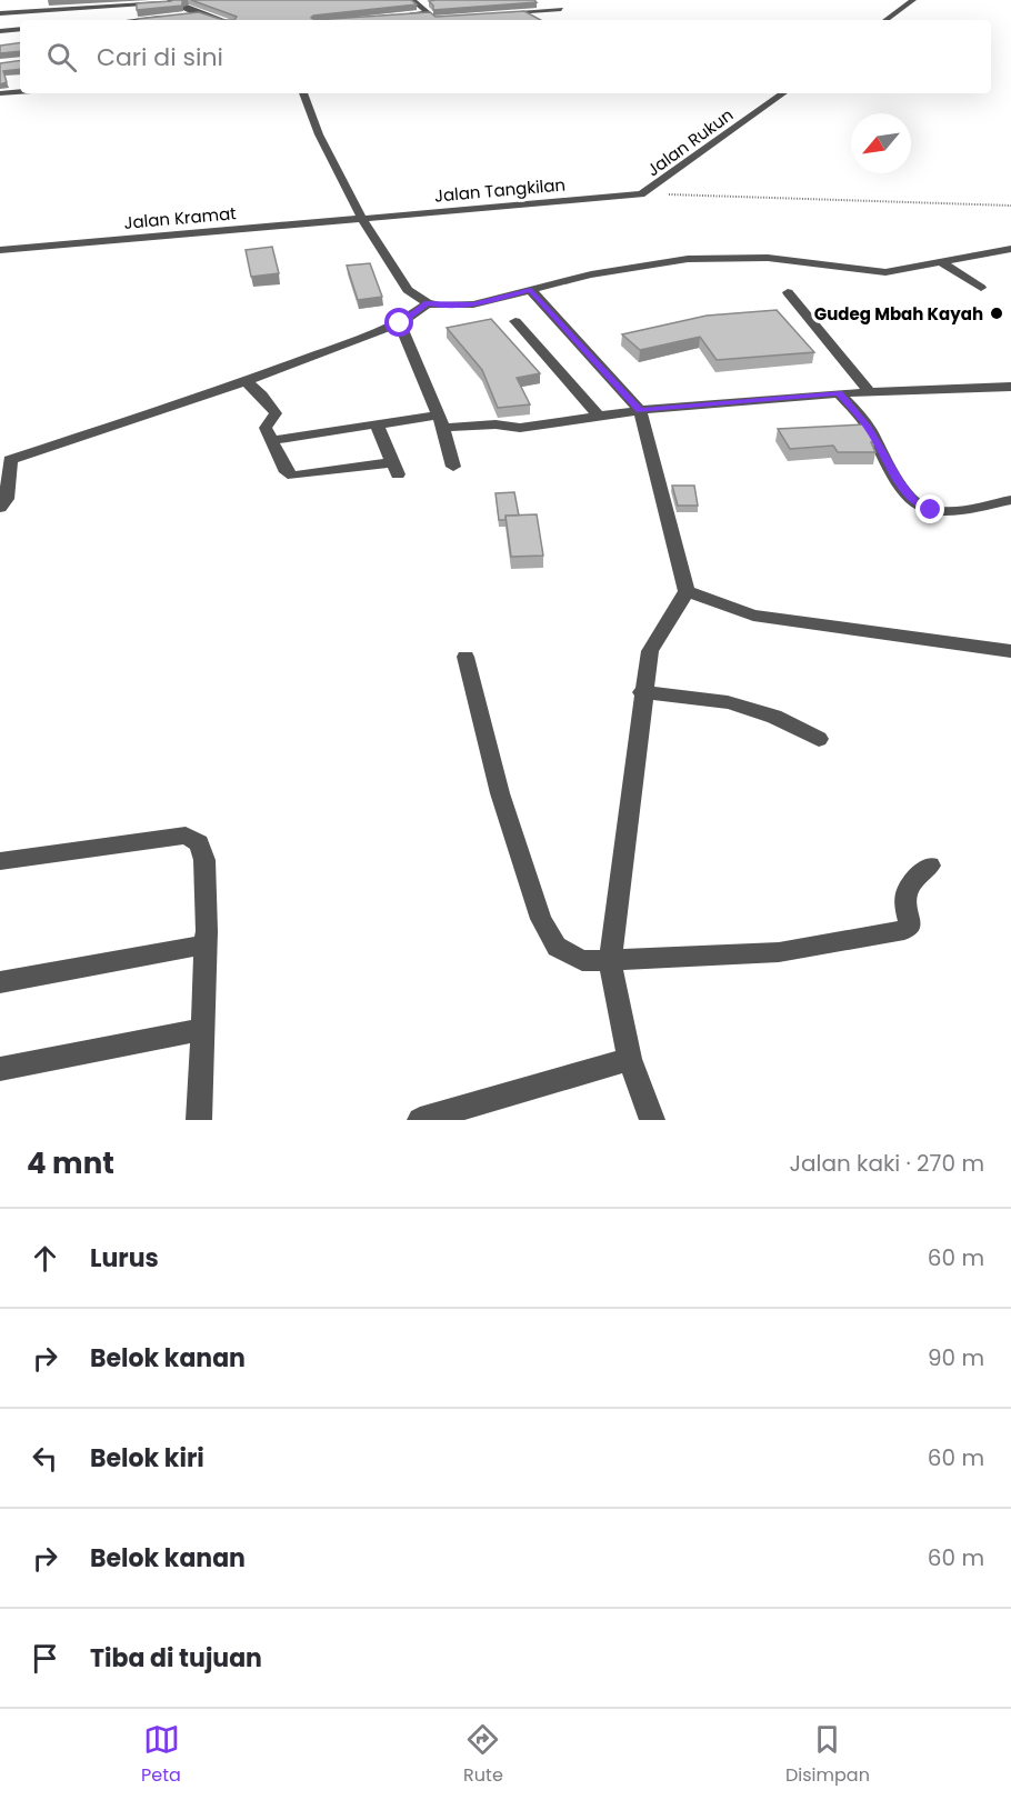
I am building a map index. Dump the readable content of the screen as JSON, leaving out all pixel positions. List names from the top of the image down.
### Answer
{
  "streets": {
    "street": ["Jalan Rukun", "Jalan Tangkilan", "Jalan Kramat"]
  },
  "crossings": [
    ["Jalan Rukun", "Jalan Tangkilan"],
    ["Jalan Tangkilan", "Jalan Kramat"]
  ],
  "places": ["Gudeg Mbah Kayah"],
  "north": "bottom left",
  "page": {
    "search": "Cari di sini",
    "heading": ["4 mnt", "Jalan kaki · 270 m"],
    "list": [
      ["Lurus", "60 m"],
      ["Belok kanan", "90 m"],
      ["Belok kiri", "60 m"],
      ["Belok kanan", "60 m"],
      "Tiba di tujuan"
    ],
    "nav": ["Peta", "Rute", "Disimpan"]
  }
}
